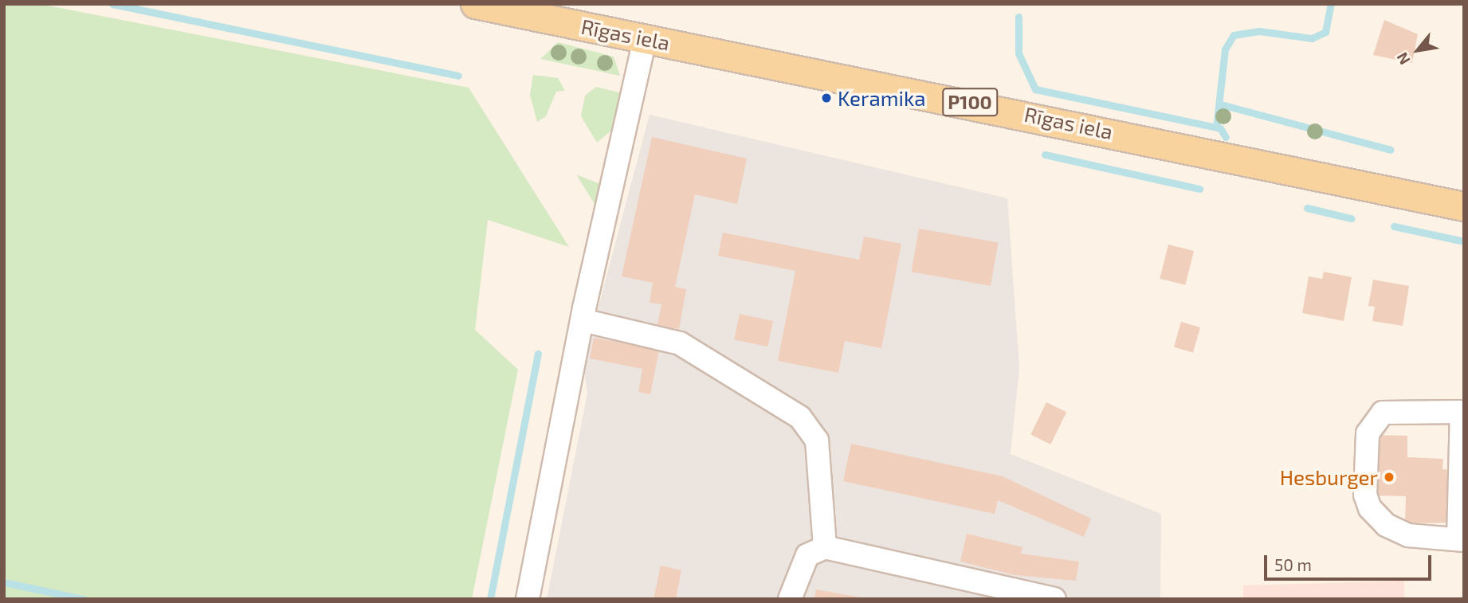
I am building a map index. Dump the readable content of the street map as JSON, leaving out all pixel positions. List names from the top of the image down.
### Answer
{
  "streets": {
    "main road": ["Rīgas iela", "P100"]
  },
  "places": ["Keramika", "Hesburger"],
  "scale_bar": "50 m",
  "north": "bottom left"
}
